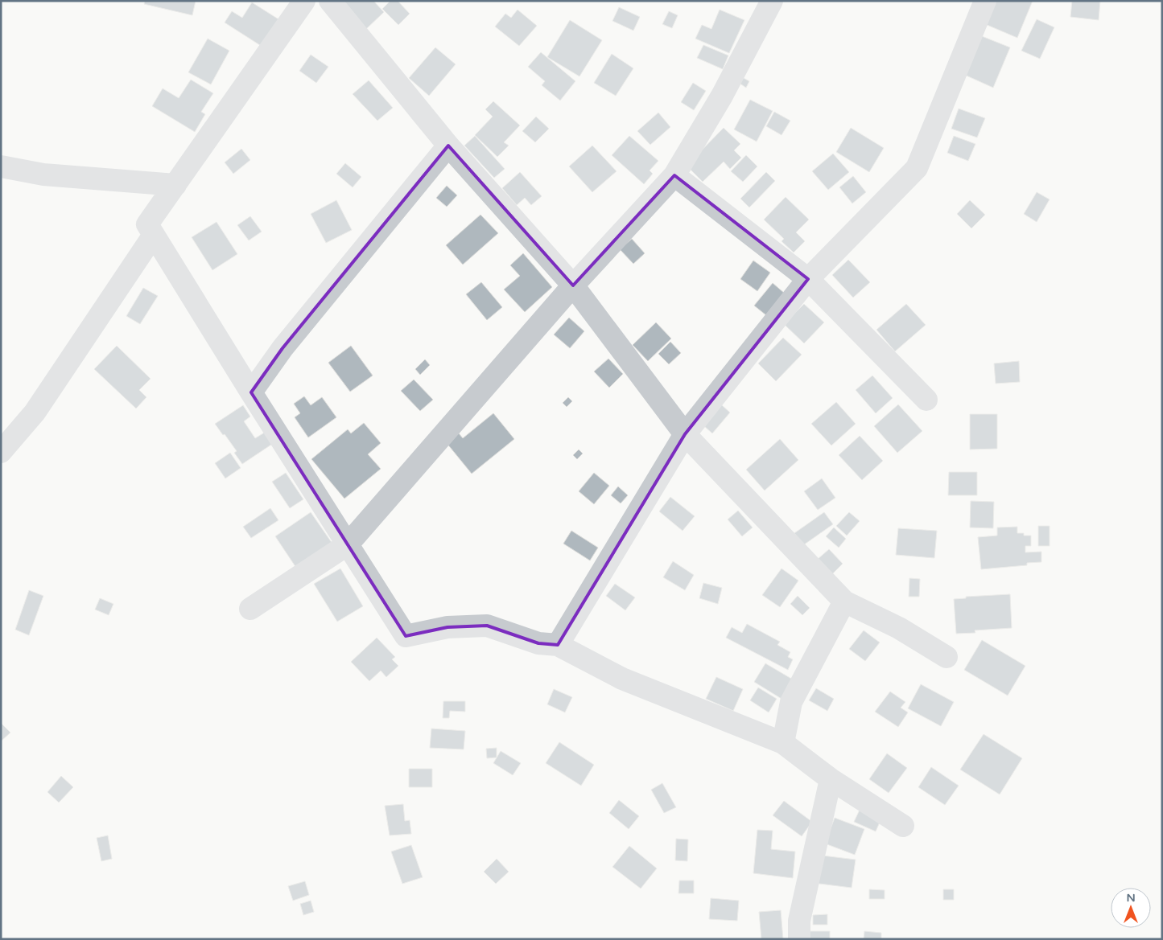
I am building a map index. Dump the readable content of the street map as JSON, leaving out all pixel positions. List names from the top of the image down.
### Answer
{
  "north": "top"
}
